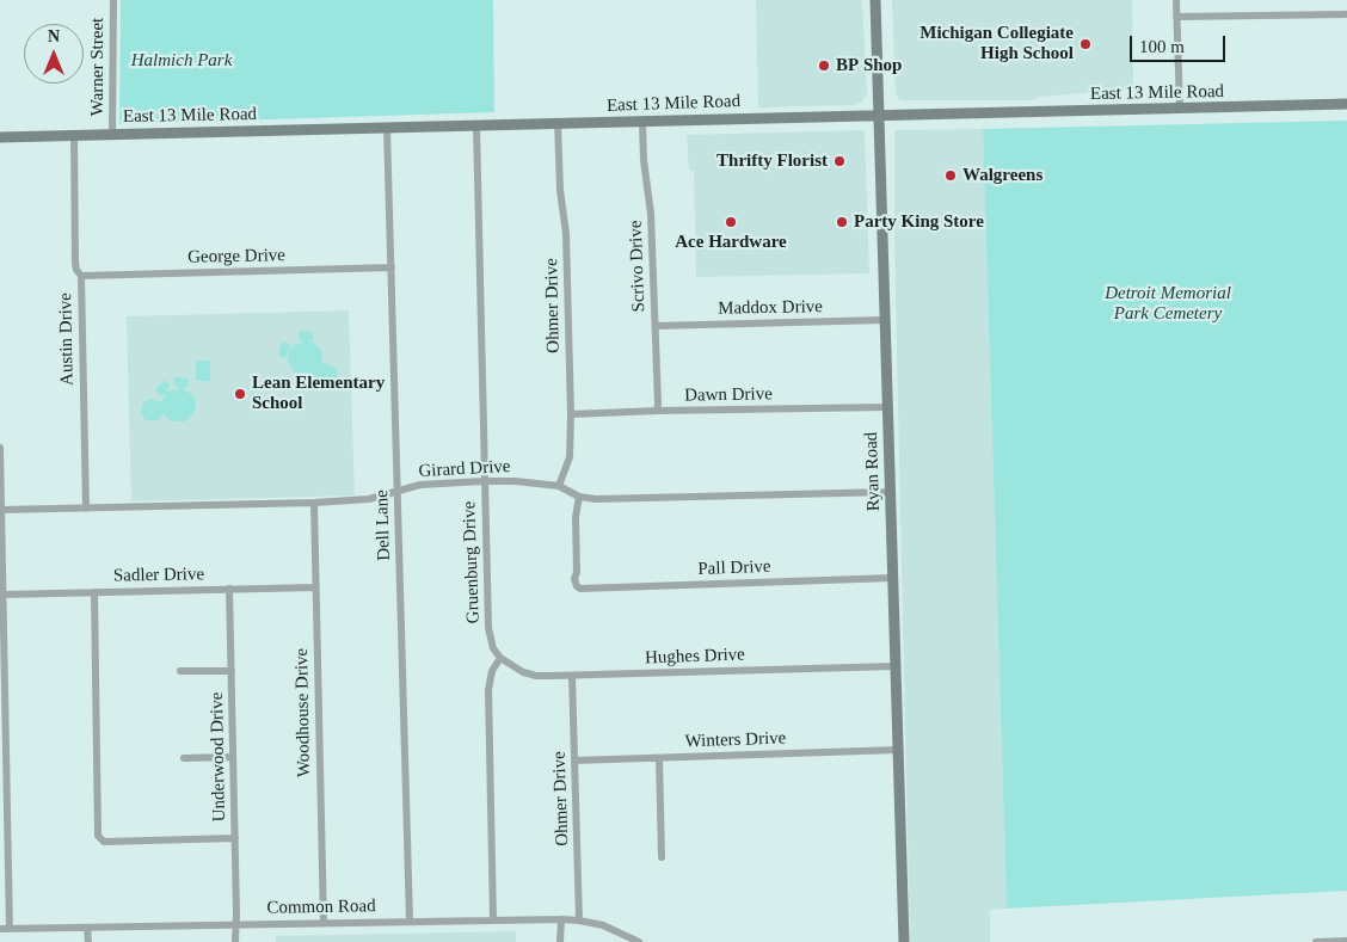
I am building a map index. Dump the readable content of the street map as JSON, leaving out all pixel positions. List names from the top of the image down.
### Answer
{
  "streets": {
    "main road": ["East 13 Mile Road", "Ryan Road"],
    "street": [
      "Warner Street",
      "George Drive",
      "Scrivo Drive",
      "Ohmer Drive",
      "Maddox Drive",
      "Austin Drive",
      "Dawn Drive",
      "Girard Drive",
      "Dell Lane",
      "Gruenburg Drive",
      "Pall Drive",
      "Sadler Drive",
      "Hughes Drive",
      "Woodhouse Drive",
      "Winters Drive",
      "Underwood Drive",
      "Common Road"
    ]
  },
  "crossings": [
    ["Warner Street", "East 13 Mile Road"],
    ["East 13 Mile Road", "Scrivo Drive"],
    ["East 13 Mile Road", "Ohmer Drive"],
    ["East 13 Mile Road", "Austin Drive"],
    ["East 13 Mile Road", "Ryan Road"],
    ["East 13 Mile Road", "Dell Lane"],
    ["East 13 Mile Road", "Gruenburg Drive"],
    ["George Drive", "Austin Drive"],
    ["George Drive", "Dell Lane"],
    ["Scrivo Drive", "Maddox Drive"],
    ["Scrivo Drive", "Dawn Drive"],
    ["Ohmer Drive", "Dawn Drive"],
    ["Ohmer Drive", "Girard Drive"],
    ["Ohmer Drive", "Hughes Drive"],
    ["Ohmer Drive", "Winters Drive"],
    ["Ohmer Drive", "Common Road"],
    ["Maddox Drive", "Ryan Road"],
    ["Austin Drive", "Girard Drive"],
    ["Dawn Drive", "Ryan Road"],
    ["Girard Drive", "Ryan Road"],
    ["Girard Drive", "Dell Lane"],
    ["Girard Drive", "Gruenburg Drive"],
    ["Girard Drive", "Pall Drive"],
    ["Girard Drive", "Woodhouse Drive"],
    ["Ryan Road", "Pall Drive"],
    ["Ryan Road", "Hughes Drive"],
    ["Ryan Road", "Winters Drive"],
    ["Dell Lane", "Common Road"],
    ["Gruenburg Drive", "Hughes Drive"],
    ["Sadler Drive", "Woodhouse Drive"],
    ["Sadler Drive", "Underwood Drive"],
    ["Woodhouse Drive", "Common Road"],
    ["Underwood Drive", "Common Road"]
  ],
  "parks": ["Halmich Park", "Detroit Memorial Park Cemetery"],
  "places": [
    "Michigan Collegiate High School",
    "BP Shop",
    "Thrifty Florist",
    "Walgreens",
    "Ace Hardware",
    "Party King Store",
    "Lean Elementary School"
  ],
  "scale_bar": "100 m",
  "north": "top"
}
